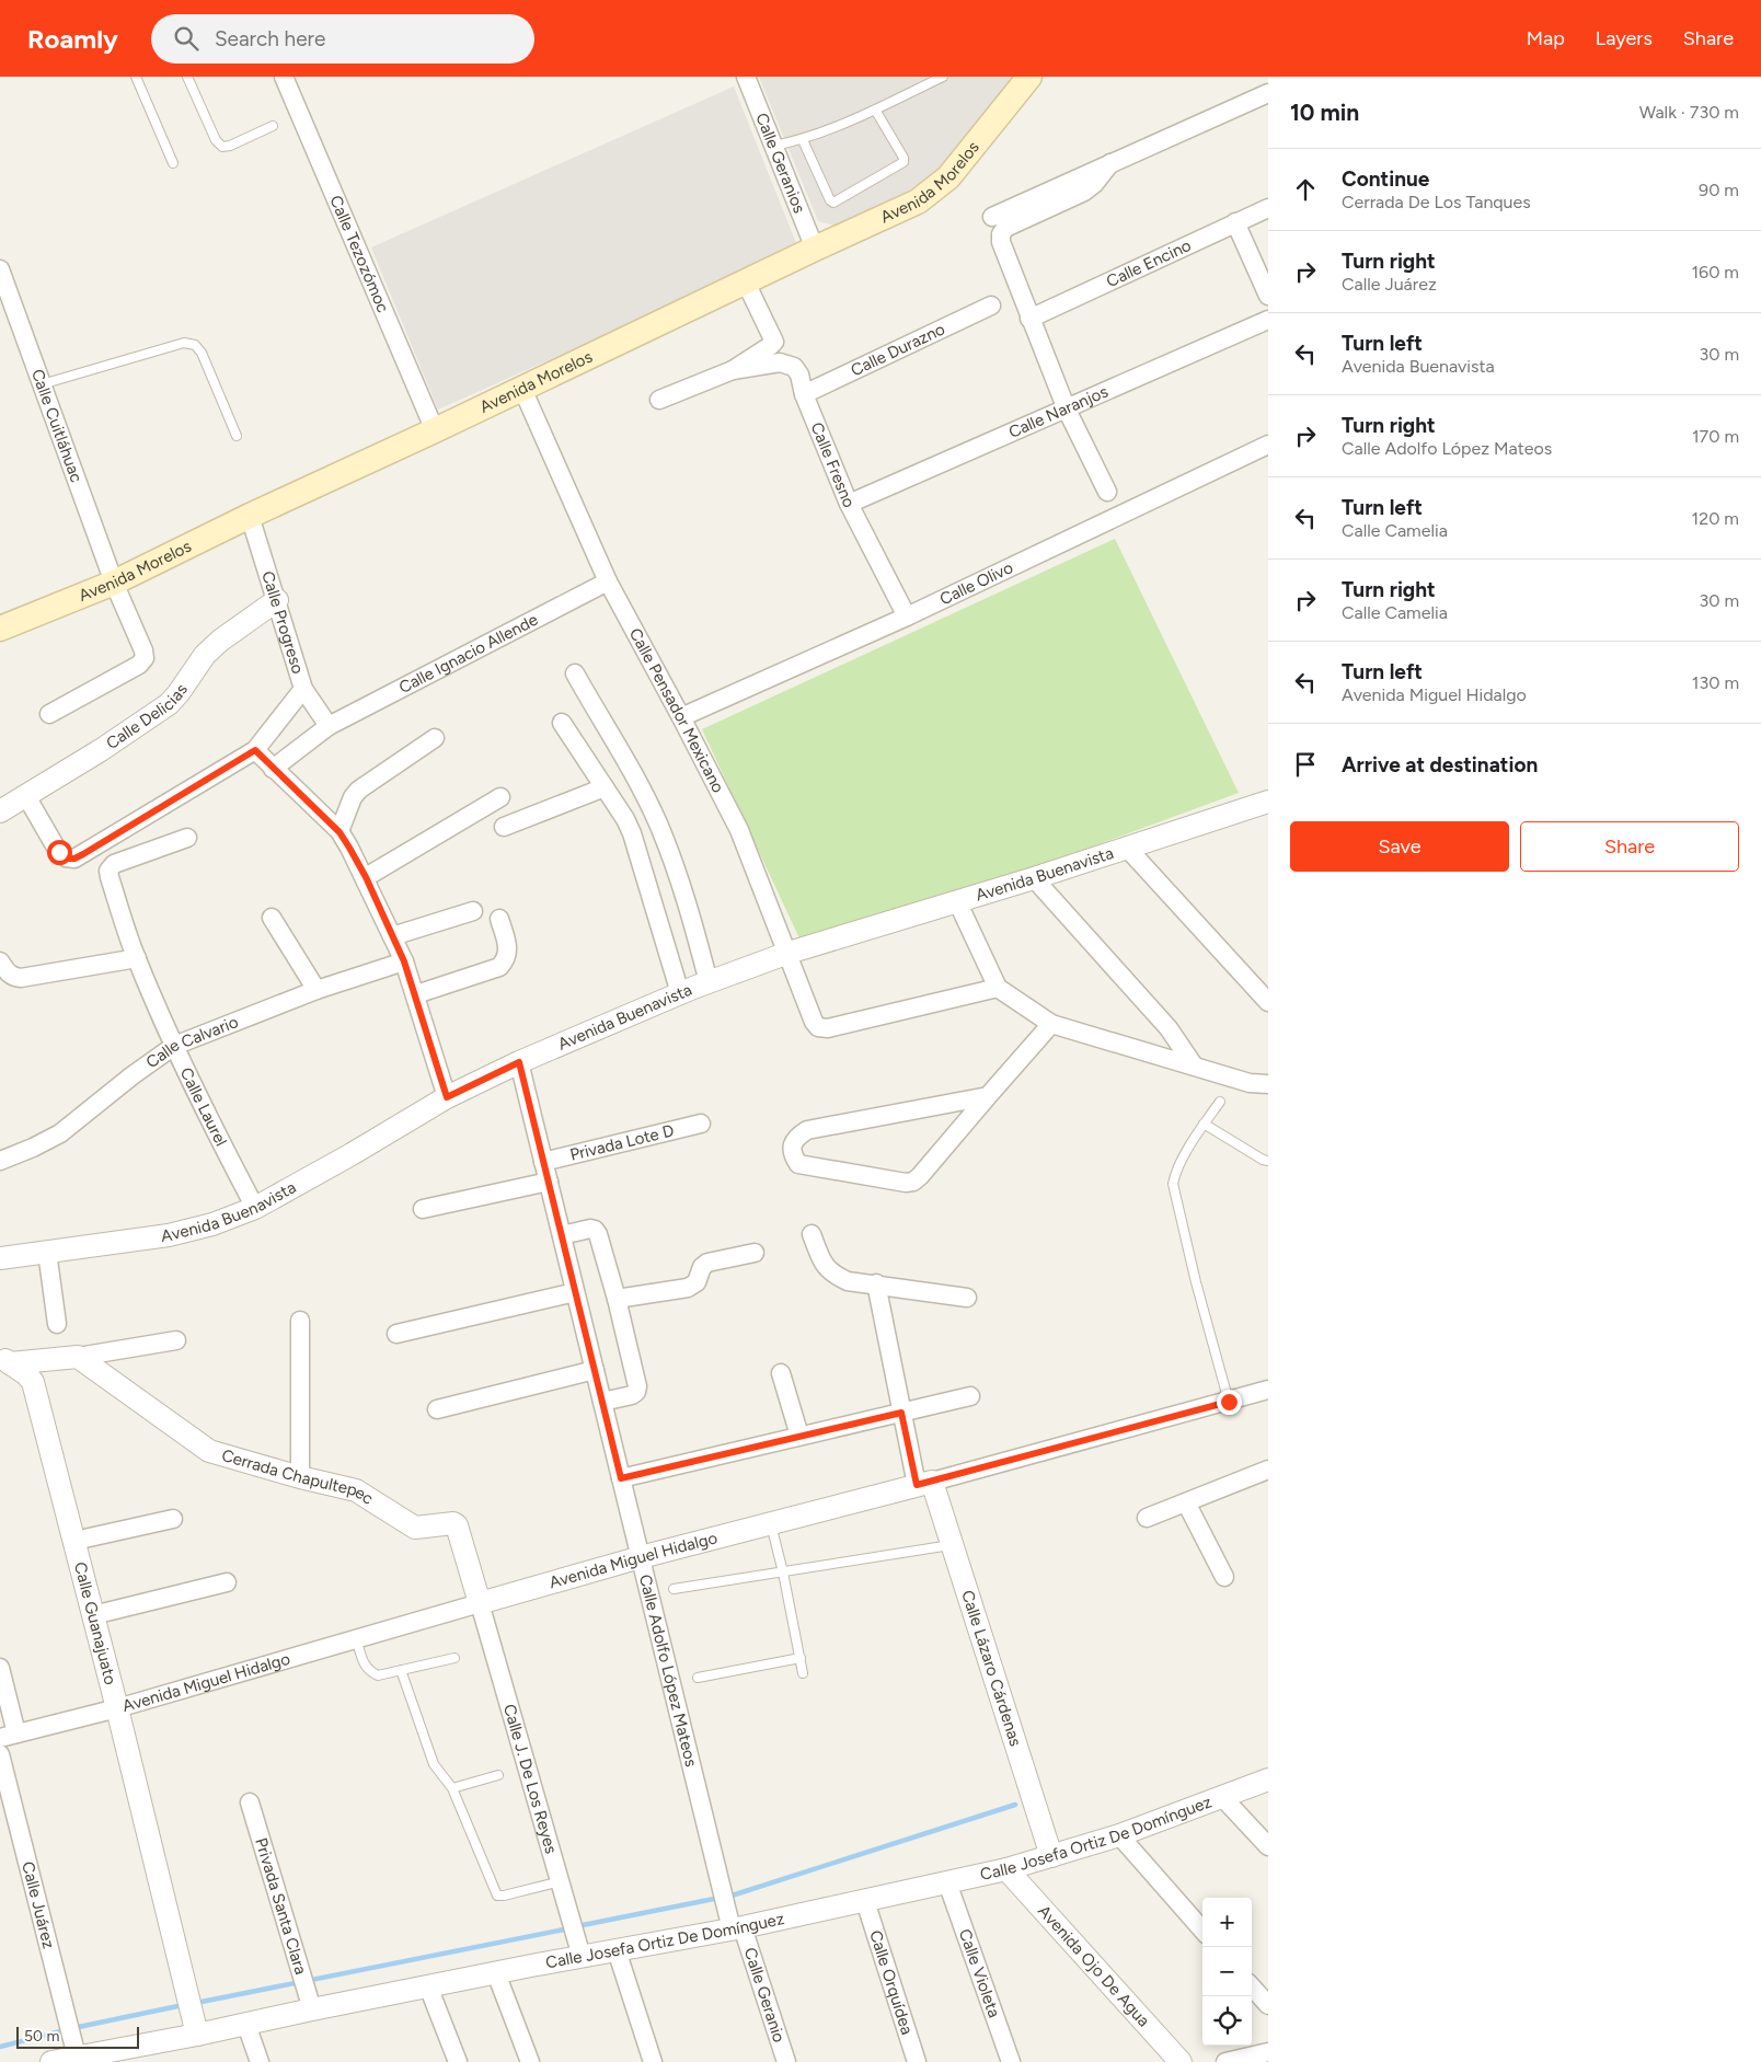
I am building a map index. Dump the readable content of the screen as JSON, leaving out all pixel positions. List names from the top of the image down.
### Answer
{
  "streets": {
    "main road": ["Avenida Morelos"],
    "street": [
      "Calle Geranios",
      "Calle Tezozómoc",
      "Calle Encino",
      "Calle Durazno",
      "Calle Naranjos",
      "Calle Cuitláhuac",
      "Calle Fresno",
      "Calle Olivo",
      "Calle Progreso",
      "Calle Ignacio Allende",
      "Calle Pensador Mexicano",
      "Calle Delicias",
      "Avenida Buenavista",
      "Calle Calvario",
      "Calle Laurel",
      "Privada Lote D",
      "Cerrada Chapultepec",
      "Avenida Miguel Hidalgo",
      "Calle Guanajuato",
      "Calle Lázaro Cárdenas",
      "Calle Adolfo López Mateos",
      "Calle J. De Los Reyes",
      "Calle Josefa Ortiz De Domínguez",
      "Calle Juárez",
      "Privada Santa Clara",
      "Avenida Ojo De Agua",
      "Calle Violeta",
      "Calle Orquídea",
      "Calle Geranio"
    ]
  },
  "crossings": [
    ["Calle Geranios", "Avenida Morelos"],
    ["Avenida Morelos", "Calle Tezozómoc"],
    ["Avenida Morelos", "Calle Cuitláhuac"],
    ["Avenida Morelos", "Calle Progreso"],
    ["Avenida Morelos", "Calle Pensador Mexicano"],
    ["Calle Durazno", "Calle Fresno"],
    ["Calle Naranjos", "Calle Fresno"],
    ["Calle Fresno", "Calle Olivo"],
    ["Calle Olivo", "Calle Pensador Mexicano"],
    ["Calle Progreso", "Calle Ignacio Allende"],
    ["Calle Progreso", "Calle Delicias"],
    ["Calle Ignacio Allende", "Calle Pensador Mexicano"],
    ["Calle Pensador Mexicano", "Avenida Buenavista"],
    ["Avenida Buenavista", "Calle Laurel"],
    ["Avenida Buenavista", "Calle Adolfo López Mateos"],
    ["Calle Calvario", "Calle Laurel"],
    ["Privada Lote D", "Calle Adolfo López Mateos"],
    ["Cerrada Chapultepec", "Avenida Miguel Hidalgo"],
    ["Cerrada Chapultepec", "Calle J. De Los Reyes"],
    ["Avenida Miguel Hidalgo", "Calle Guanajuato"],
    ["Avenida Miguel Hidalgo", "Calle Lázaro Cárdenas"],
    ["Avenida Miguel Hidalgo", "Calle Adolfo López Mateos"],
    ["Avenida Miguel Hidalgo", "Calle J. De Los Reyes"],
    ["Calle Guanajuato", "Calle Josefa Ortiz De Domínguez"],
    ["Calle Lázaro Cárdenas", "Calle Josefa Ortiz De Domínguez"],
    ["Calle Adolfo López Mateos", "Calle Josefa Ortiz De Domínguez"],
    ["Calle Adolfo López Mateos", "Calle Geranio"],
    ["Calle J. De Los Reyes", "Calle Josefa Ortiz De Domínguez"],
    ["Calle Josefa Ortiz De Domínguez", "Calle Juárez"],
    ["Calle Josefa Ortiz De Domínguez", "Privada Santa Clara"],
    ["Calle Josefa Ortiz De Domínguez", "Avenida Ojo De Agua"],
    ["Calle Josefa Ortiz De Domínguez", "Calle Violeta"],
    ["Calle Josefa Ortiz De Domínguez", "Calle Orquídea"],
    ["Calle Josefa Ortiz De Domínguez", "Calle Geranio"]
  ],
  "scale_bar": "50 m",
  "page": {
    "header": "Roamly",
    "search": "Search here",
    "nav": ["Map", "Layers", "Share"],
    "heading": ["10 min", "Walk · 730 m"],
    "list": [
      ["Continue", "Cerrada De Los Tanques", "90 m"],
      ["Turn right", "Calle Juárez", "160 m"],
      ["Turn left", "Avenida Buenavista", "30 m"],
      ["Turn right", "Calle Adolfo López Mateos", "170 m"],
      ["Turn left", "Calle Camelia", "120 m"],
      ["Turn right", "Calle Camelia", "30 m"],
      ["Turn left", "Avenida Miguel Hidalgo", "130 m"],
      "Arrive at destination"
    ],
    "buttons": ["Save", "Share"],
    "map_buttons": ["+", "−"],
    "scale": "50 m"
  }
}
